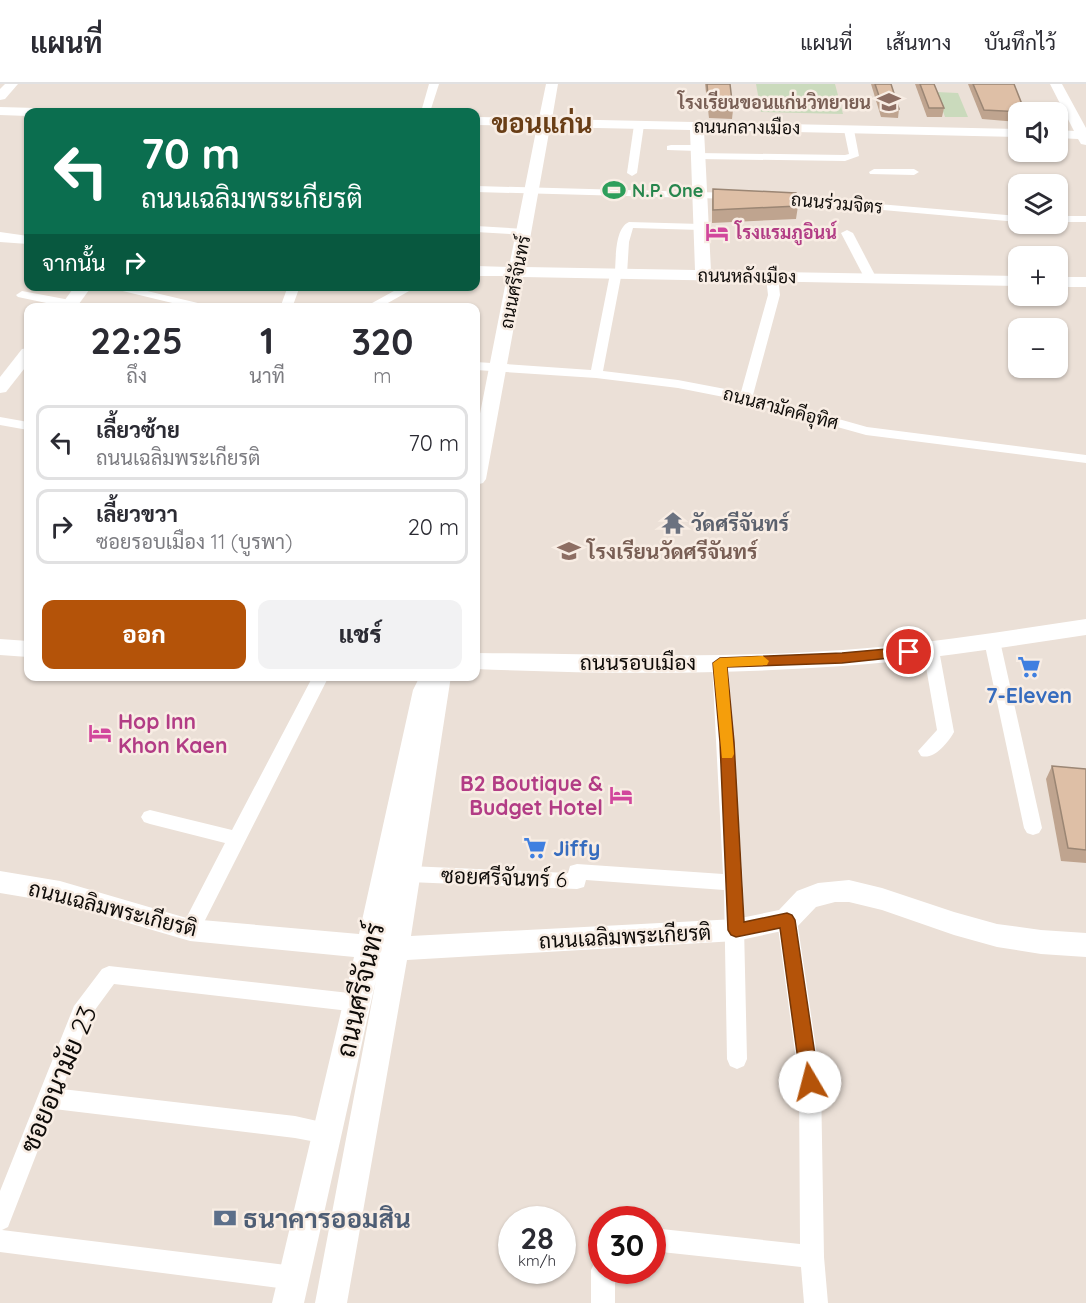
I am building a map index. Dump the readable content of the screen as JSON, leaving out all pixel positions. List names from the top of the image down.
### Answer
{
  "streets": {
    "main road": [
      "ถนนกลางเมือง",
      "ถนนหลังเมือง",
      "ถนนศรีจันทร์",
      "ถนนรอบเมือง",
      "ถนนเฉลิมพระเกียรติ"
    ],
    "street": [
      "ถนนร่วมจิตร",
      "ถนนสามัคคีอุทิศ",
      "ซอยศรีจันทร์ 6",
      "ซอยอนามัย 23"
    ]
  },
  "crossings": [
    ["ถนนกลางเมือง", "ถนนศรีจันทร์"],
    ["ถนนหลังเมือง", "ถนนศรีจันทร์"],
    ["ถนนศรีจันทร์", "ถนนสามัคคีอุทิศ"],
    ["ถนนศรีจันทร์", "ซอยศรีจันทร์ 6"],
    ["ถนนศรีจันทร์", "ถนนเฉลิมพระเกียรติ"],
    ["ถนนศรีจันทร์", "ซอยอนามัย 23"]
  ],
  "districts": ["ขอนแก่น"],
  "places": {
    "school or university": ["โรงเรียนขอนแก่นวิทยายน", "โรงเรียนวัดศรีจันทร์"],
    "sports": ["N.P. One"],
    "hotel": ["โรงแรมภูอินน์", "Hop Inn Khon Kaen", "B2 Boutique & Budget Hotel"],
    "temple": ["วัดศรีจันทร์"],
    "supermarket": ["7-Eleven", "Jiffy"],
    "bank": ["ธนาคารออมสิน"]
  },
  "page": {
    "header": "แผนที่",
    "nav": ["แผนที่", "เส้นทาง", "บันทึกไว้"],
    "map_buttons": ["+", "−"],
    "turn": ["70 m", "ถนนเฉลิมพระเกียรติ"],
    "then": "จากนั้น",
    "eta": [
      "22:25",
      "ถึง",
      "1",
      "นาที",
      "320",
      "m"
    ],
    "list": [
      {
        "name": "เลี้ยวซ้าย",
        "note": "ถนนเฉลิมพระเกียรติ",
        "value": "70 m"
      },
      {
        "name": "เลี้ยวขวา",
        "note": "ซอยรอบเมือง 11 (บูรพา)",
        "value": "20 m"
      }
    ],
    "buttons": ["ออก", "แชร์"],
    "speed": "28 km/h",
    "limit": "30"
  }
}
